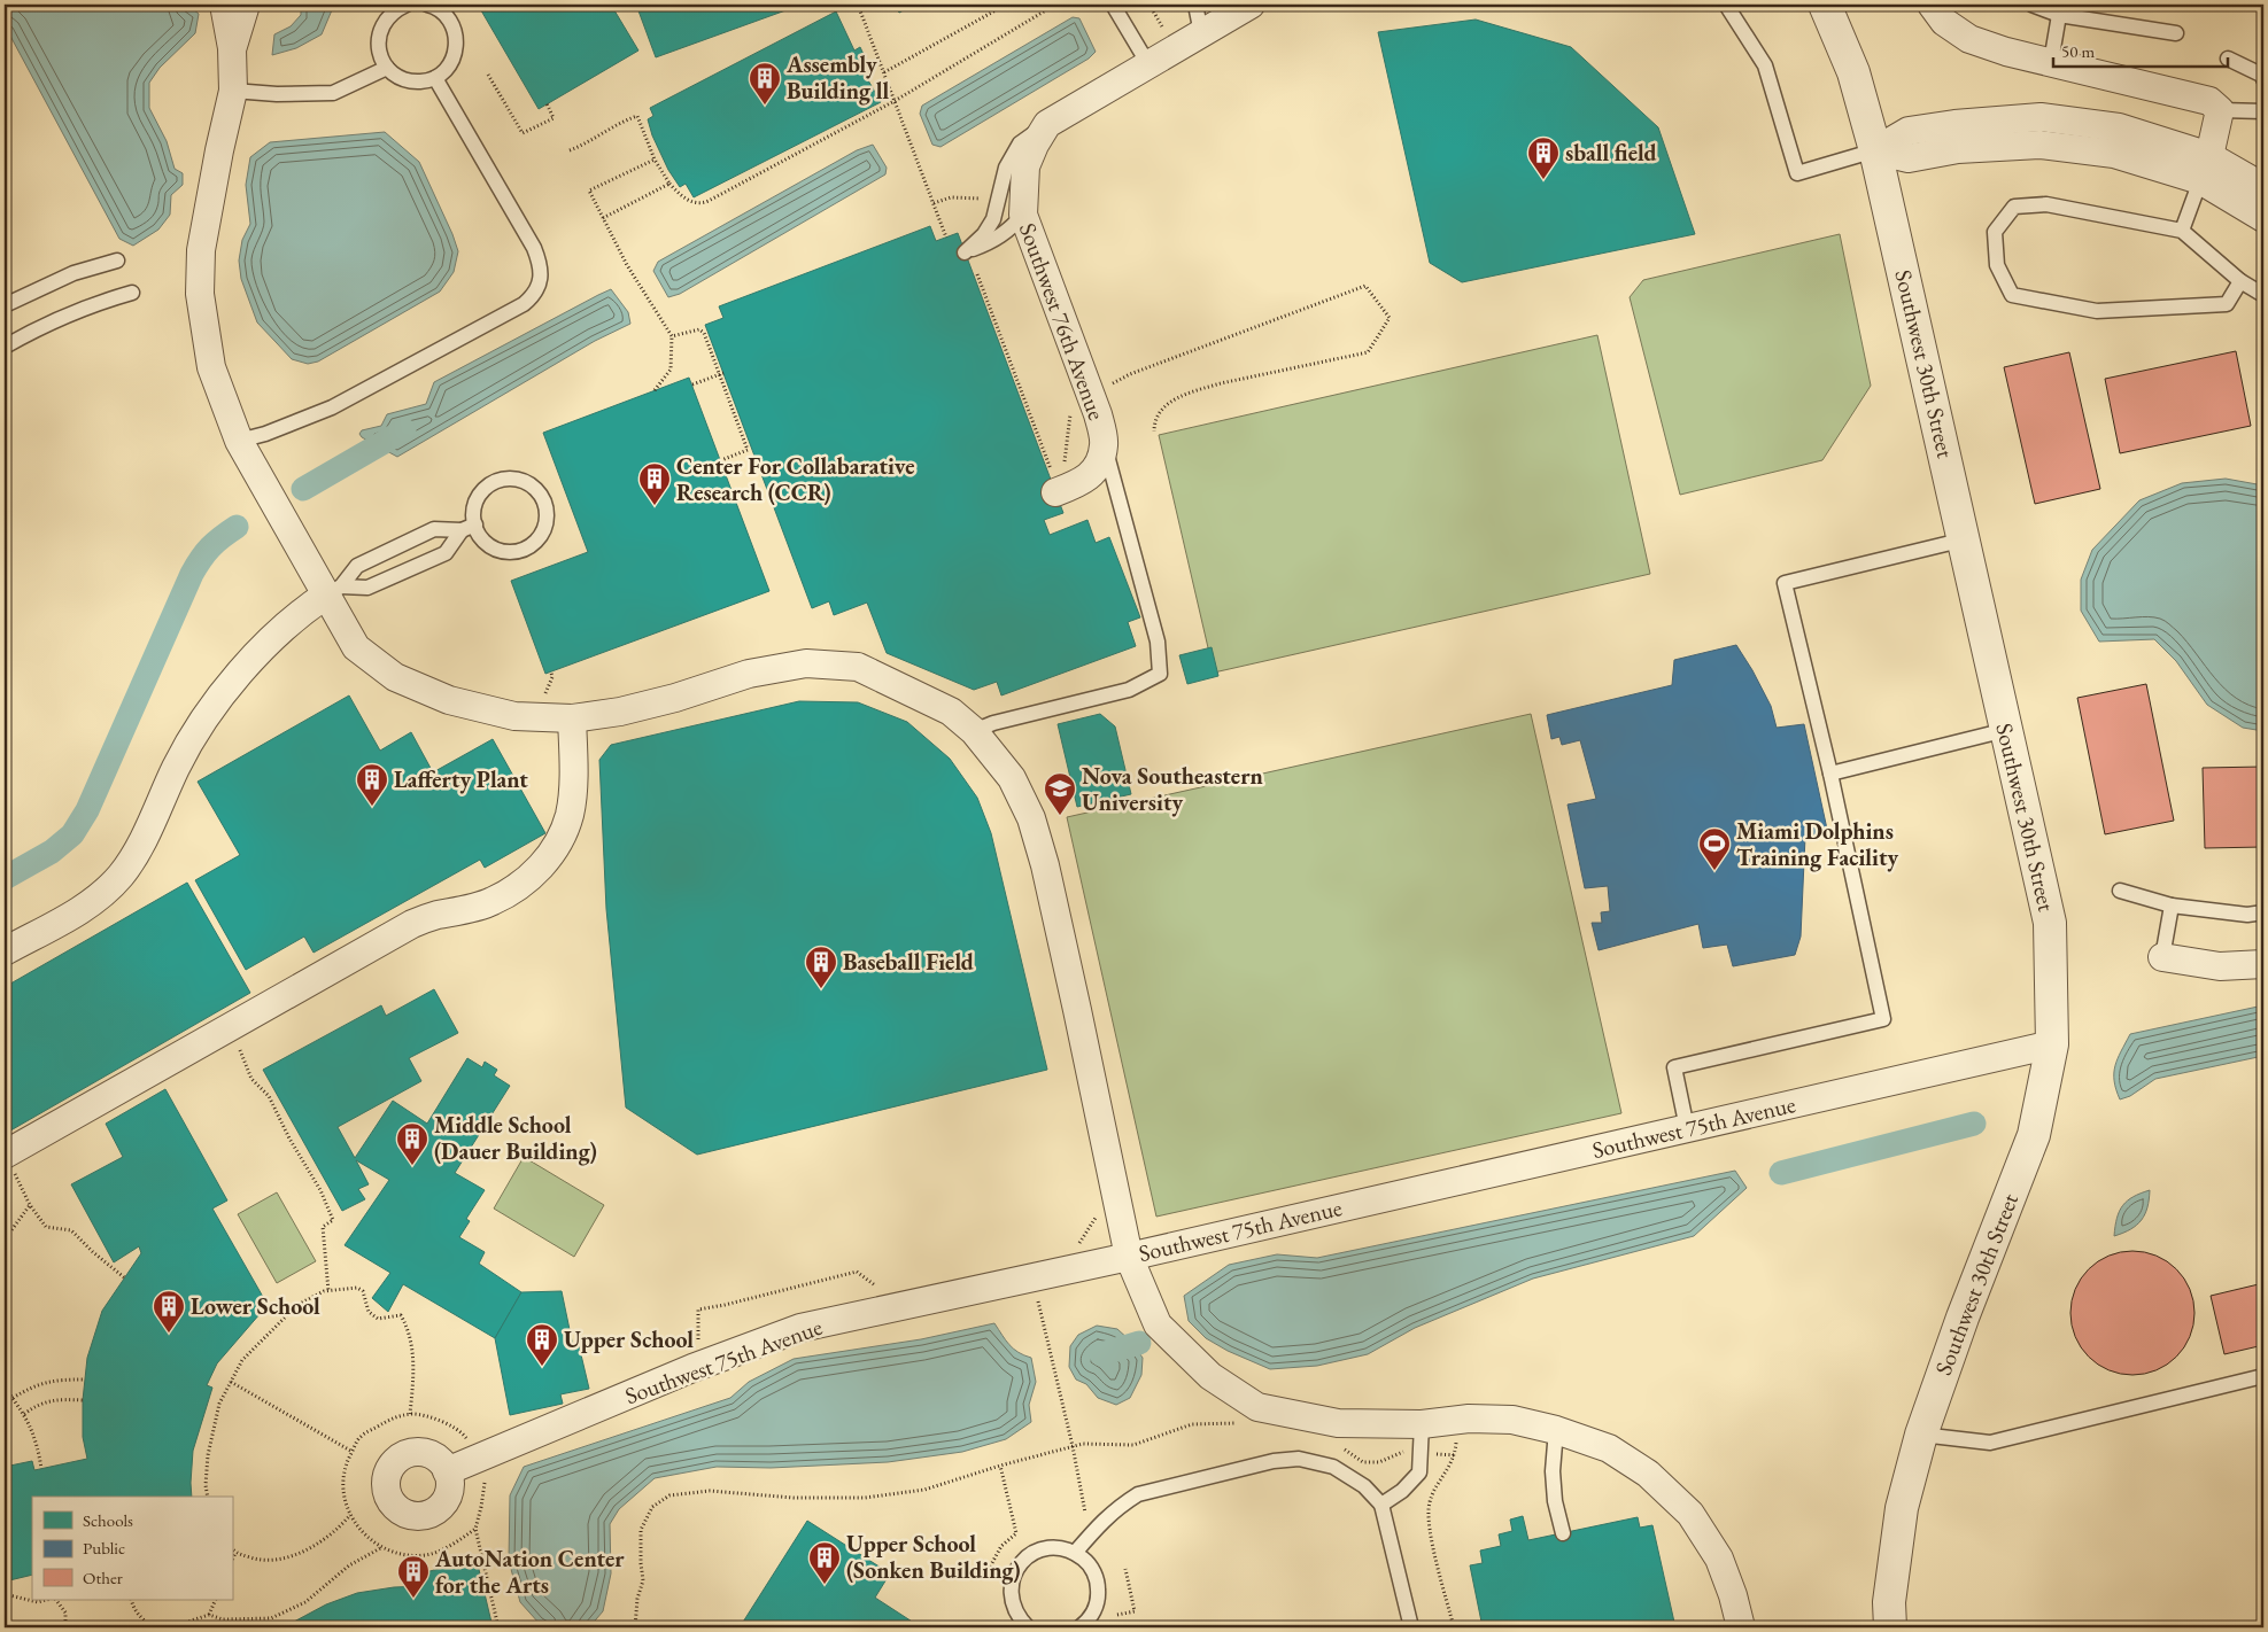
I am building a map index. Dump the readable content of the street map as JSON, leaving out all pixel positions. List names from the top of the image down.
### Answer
{
  "streets": {
    "street": ["Southwest 76th Avenue", "Southwest 30th Street", "Southwest 75th Avenue"]
  },
  "crossings": [
    ["Southwest 30th Street", "Southwest 75th Avenue"]
  ],
  "places": {
    "building": [
      "Assembly Building ll",
      "sball field",
      "Center For Collabarative Research (CCR)",
      "Lafferty Plant",
      "Baseball Field",
      "Middle School (Dauer Building)",
      "Lower School",
      "Upper School",
      "Upper School (Sonken Building)",
      "AutoNation Center for the Arts"
    ],
    "school or university": ["Nova Southeastern University"],
    "sports": ["Miami Dolphins Training Facility"]
  },
  "legend": ["Schools", "Public", "Other"],
  "scale_bar": "50 m"
}
